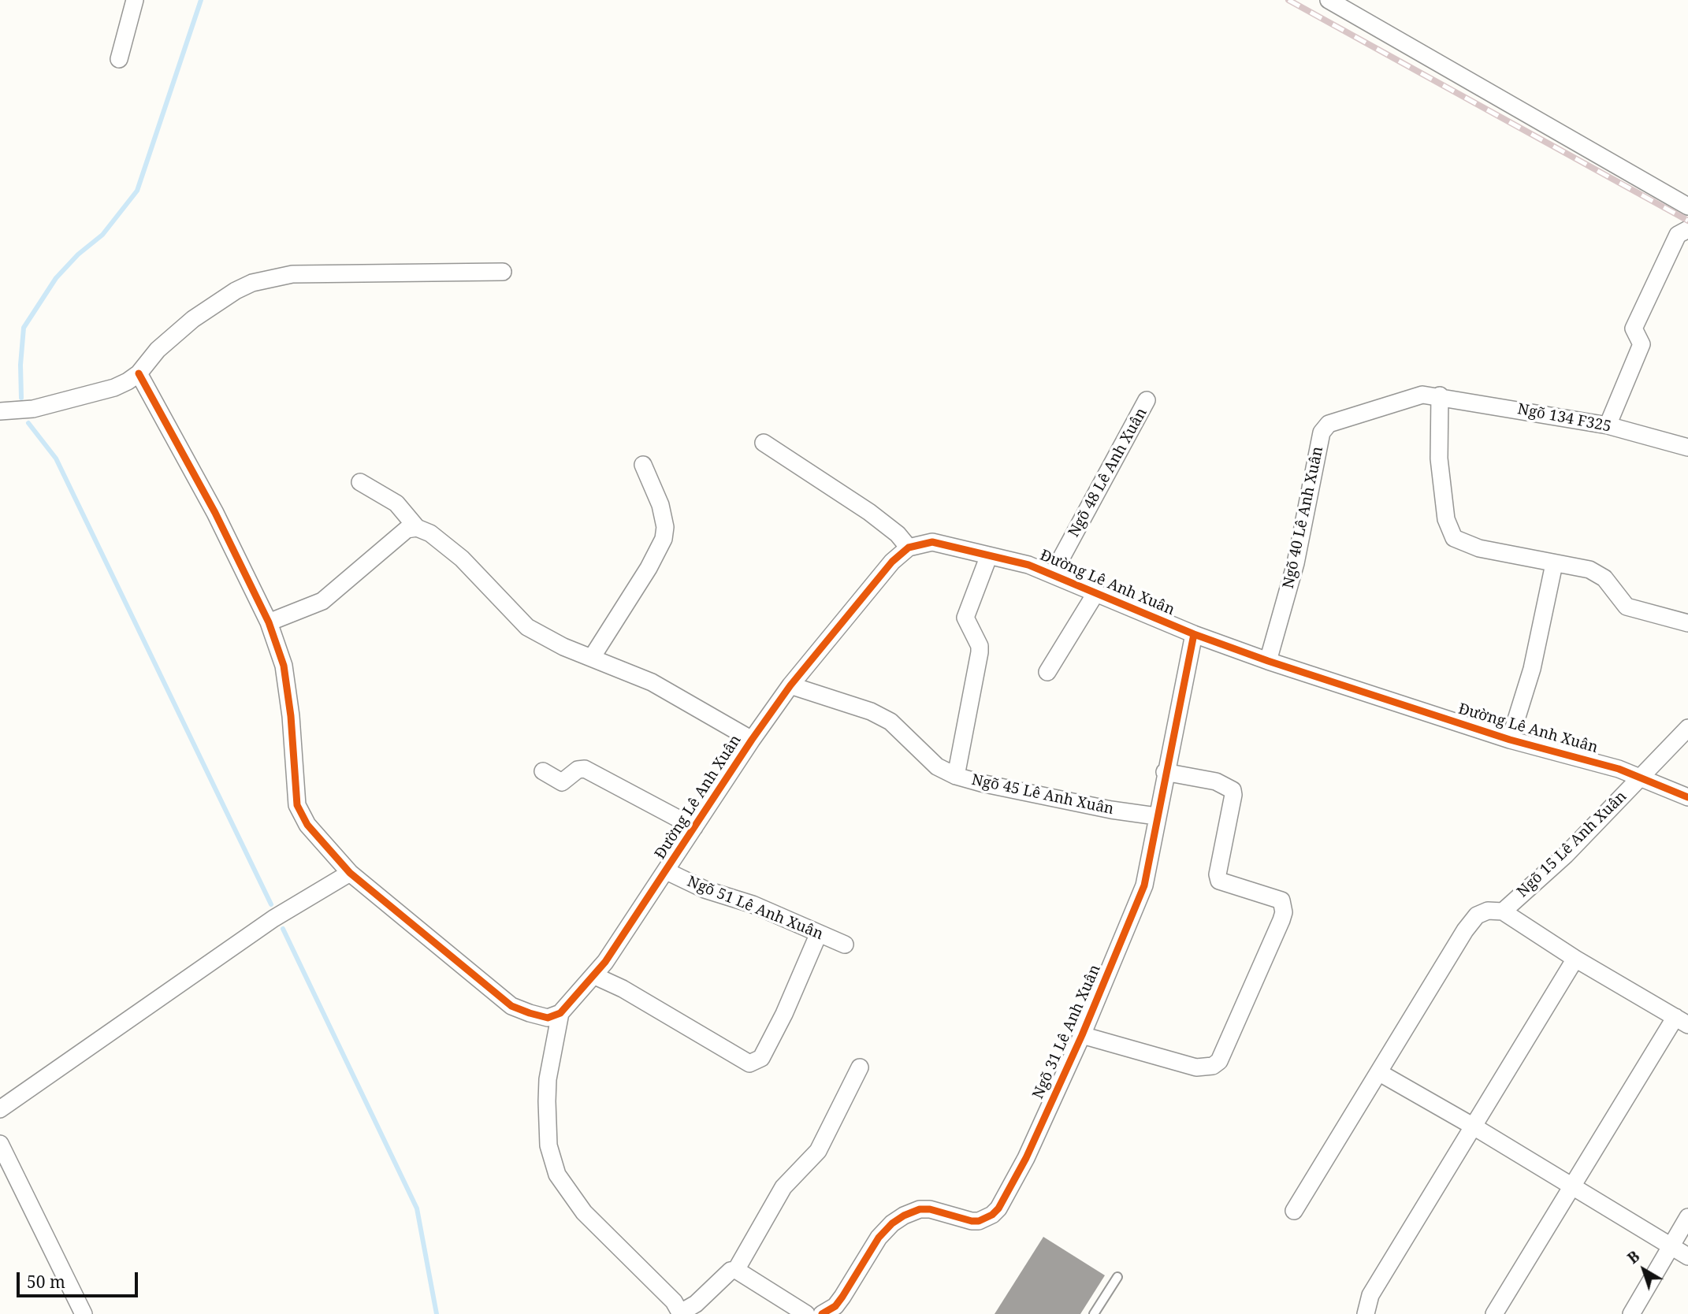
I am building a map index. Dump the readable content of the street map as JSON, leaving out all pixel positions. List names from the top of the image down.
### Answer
{
  "streets": {
    "street": [
      "Ngõ 134 F325",
      "Ngõ 48 Lê Anh Xuân",
      "Ngõ 40 Lê Anh Xuân",
      "Đường Lê Anh Xuân",
      "Ngõ 45 Lê Anh Xuân",
      "Ngõ 15 Lê Anh Xuân",
      "Ngõ 51 Lê Anh Xuân",
      "Ngõ 31 Lê Anh Xuân"
    ]
  },
  "crossings": [
    ["Ngõ 134 F325", "Ngõ 40 Lê Anh Xuân"],
    ["Ngõ 48 Lê Anh Xuân", "Đường Lê Anh Xuân"],
    ["Ngõ 40 Lê Anh Xuân", "Đường Lê Anh Xuân"],
    ["Đường Lê Anh Xuân", "Ngõ 45 Lê Anh Xuân"],
    ["Đường Lê Anh Xuân", "Ngõ 15 Lê Anh Xuân"],
    ["Đường Lê Anh Xuân", "Ngõ 51 Lê Anh Xuân"],
    ["Đường Lê Anh Xuân", "Ngõ 31 Lê Anh Xuân"],
    ["Ngõ 45 Lê Anh Xuân", "Ngõ 31 Lê Anh Xuân"]
  ],
  "scale_bar": "50 m",
  "north": "top left"
}
